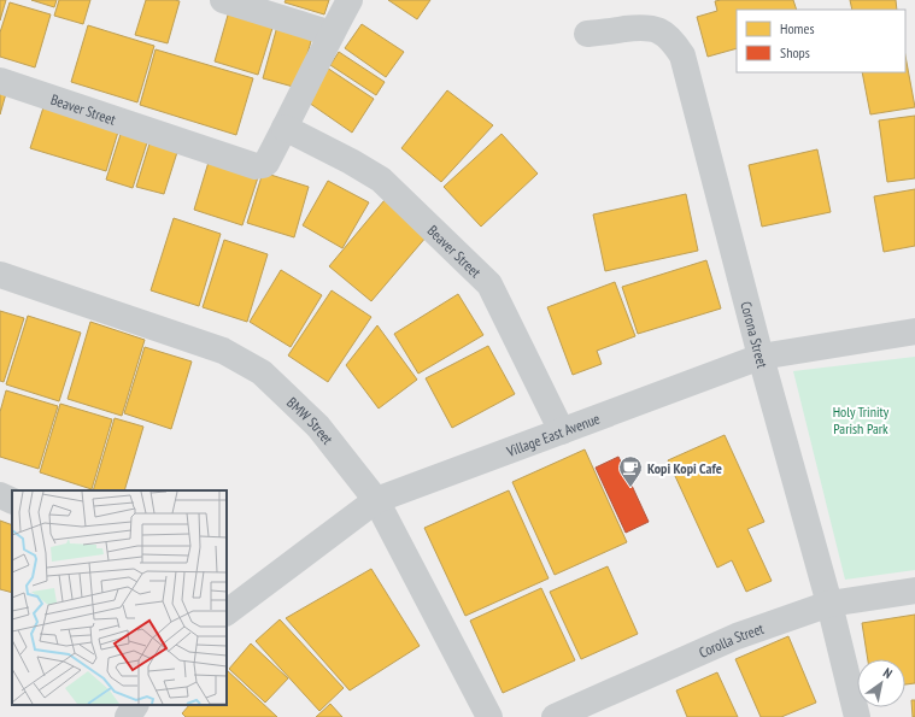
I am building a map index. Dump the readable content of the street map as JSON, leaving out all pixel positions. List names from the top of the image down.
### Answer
{
  "streets": {
    "street": [
      "Beaver Street",
      "Corona Street",
      "BMW Street",
      "Village East Avenue",
      "Corolla Street"
    ]
  },
  "crossings": [
    ["Beaver Street", "Village East Avenue"],
    ["Corona Street", "Village East Avenue"],
    ["Corona Street", "Corolla Street"],
    ["BMW Street", "Village East Avenue"]
  ],
  "parks": ["Holy Trinity Parish Park"],
  "places": {
    "cafe": ["Kopi Kopi Cafe"]
  },
  "legend": ["Homes", "Shops"],
  "north": "top right"
}
